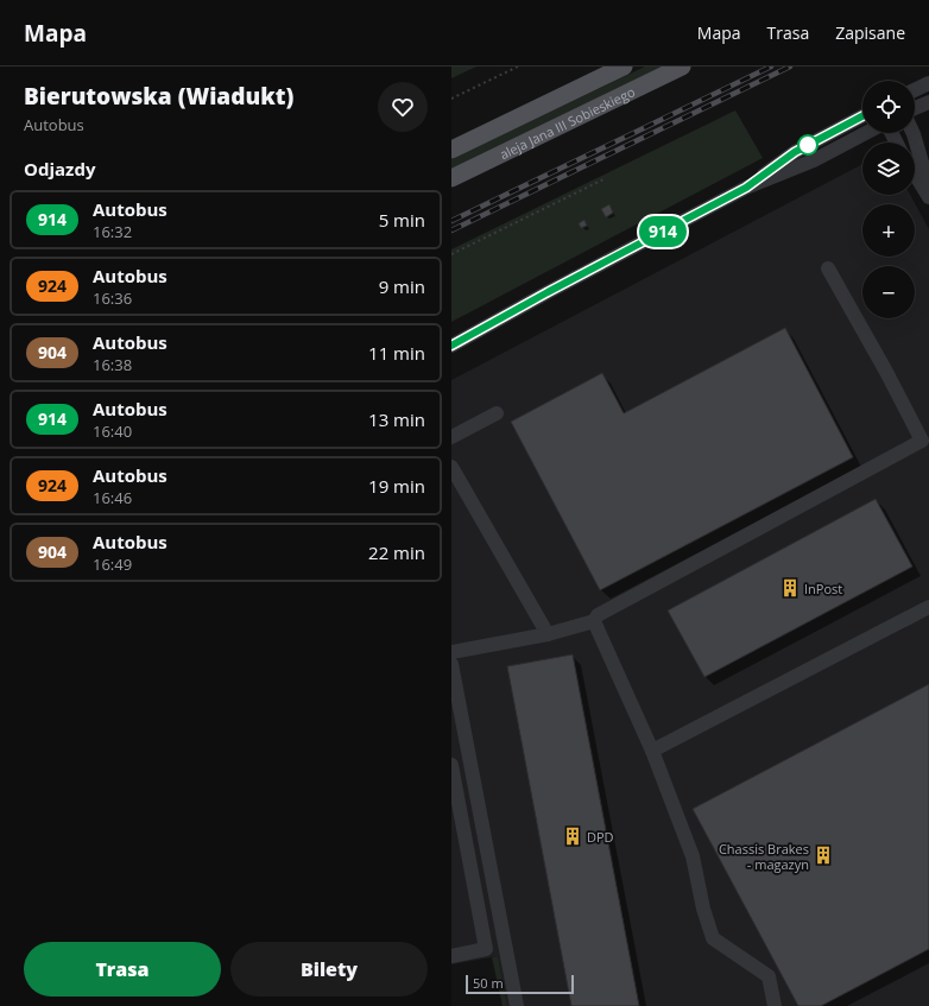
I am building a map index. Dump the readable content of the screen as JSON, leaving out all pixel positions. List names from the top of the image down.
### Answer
{
  "streets": {
    "main road": ["aleja Jana III Sobieskiego"]
  },
  "places": {
    "building": ["InPost", "DPD", "Chassis Brakes - magazyn"]
  },
  "lines": ["bus line 914"],
  "scale_bar": "50 m",
  "page": {
    "header": "Mapa",
    "nav": ["Mapa", "Trasa", "Zapisane"],
    "heading": [
      ["Bierutowska (Wiadukt)", "Autobus"],
      "Odjazdy"
    ],
    "on_map": "914",
    "map_buttons": ["+", "−"],
    "list": [
      {
        "mark": "914",
        "name": "Autobus",
        "note": "16:32",
        "value": "5 min"
      },
      {
        "mark": "924",
        "name": "Autobus",
        "note": "16:36",
        "value": "9 min"
      },
      {
        "mark": "904",
        "name": "Autobus",
        "note": "16:38",
        "value": "11 min"
      },
      {
        "mark": "914",
        "name": "Autobus",
        "note": "16:40",
        "value": "13 min"
      },
      {
        "mark": "924",
        "name": "Autobus",
        "note": "16:46",
        "value": "19 min"
      },
      {
        "mark": "904",
        "name": "Autobus",
        "note": "16:49",
        "value": "22 min"
      }
    ],
    "buttons": ["Trasa", "Bilety"],
    "scale": "50 m"
  }
}
